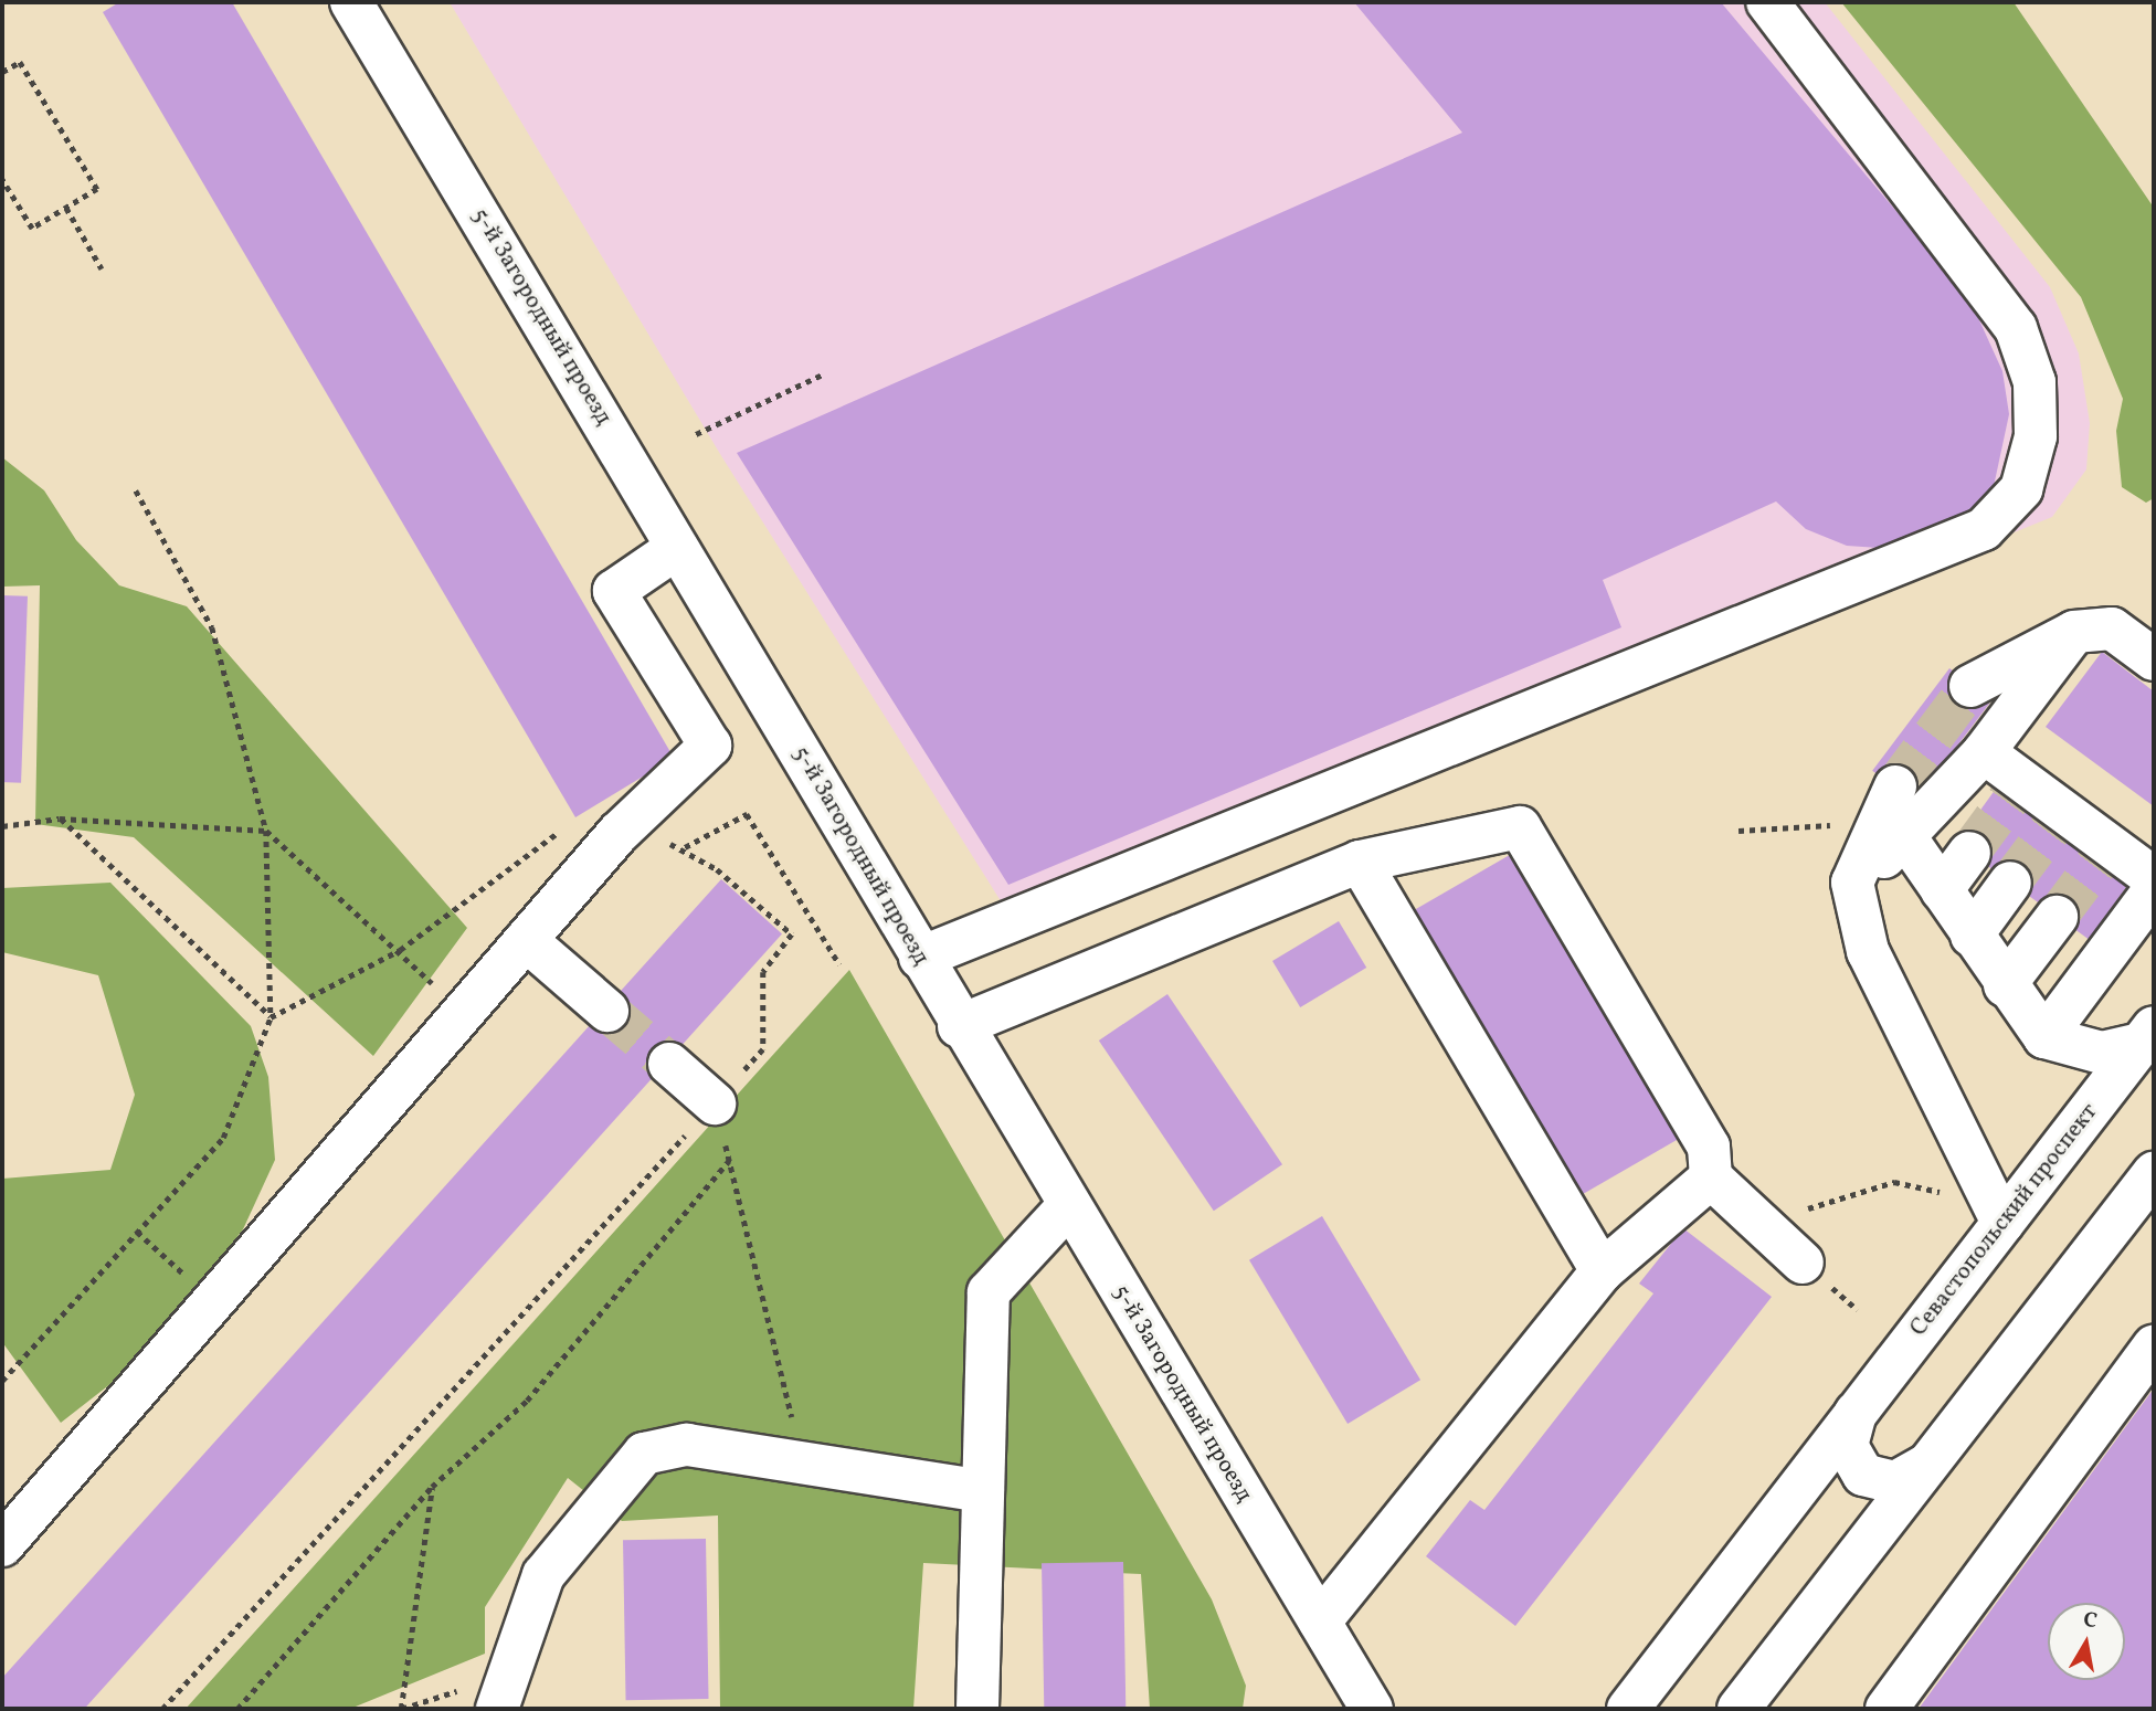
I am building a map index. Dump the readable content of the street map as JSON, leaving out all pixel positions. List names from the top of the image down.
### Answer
{
  "streets": {
    "street": ["5-й Загородный проезд", "Севастопольский проспект"]
  },
  "north": "top"
}
